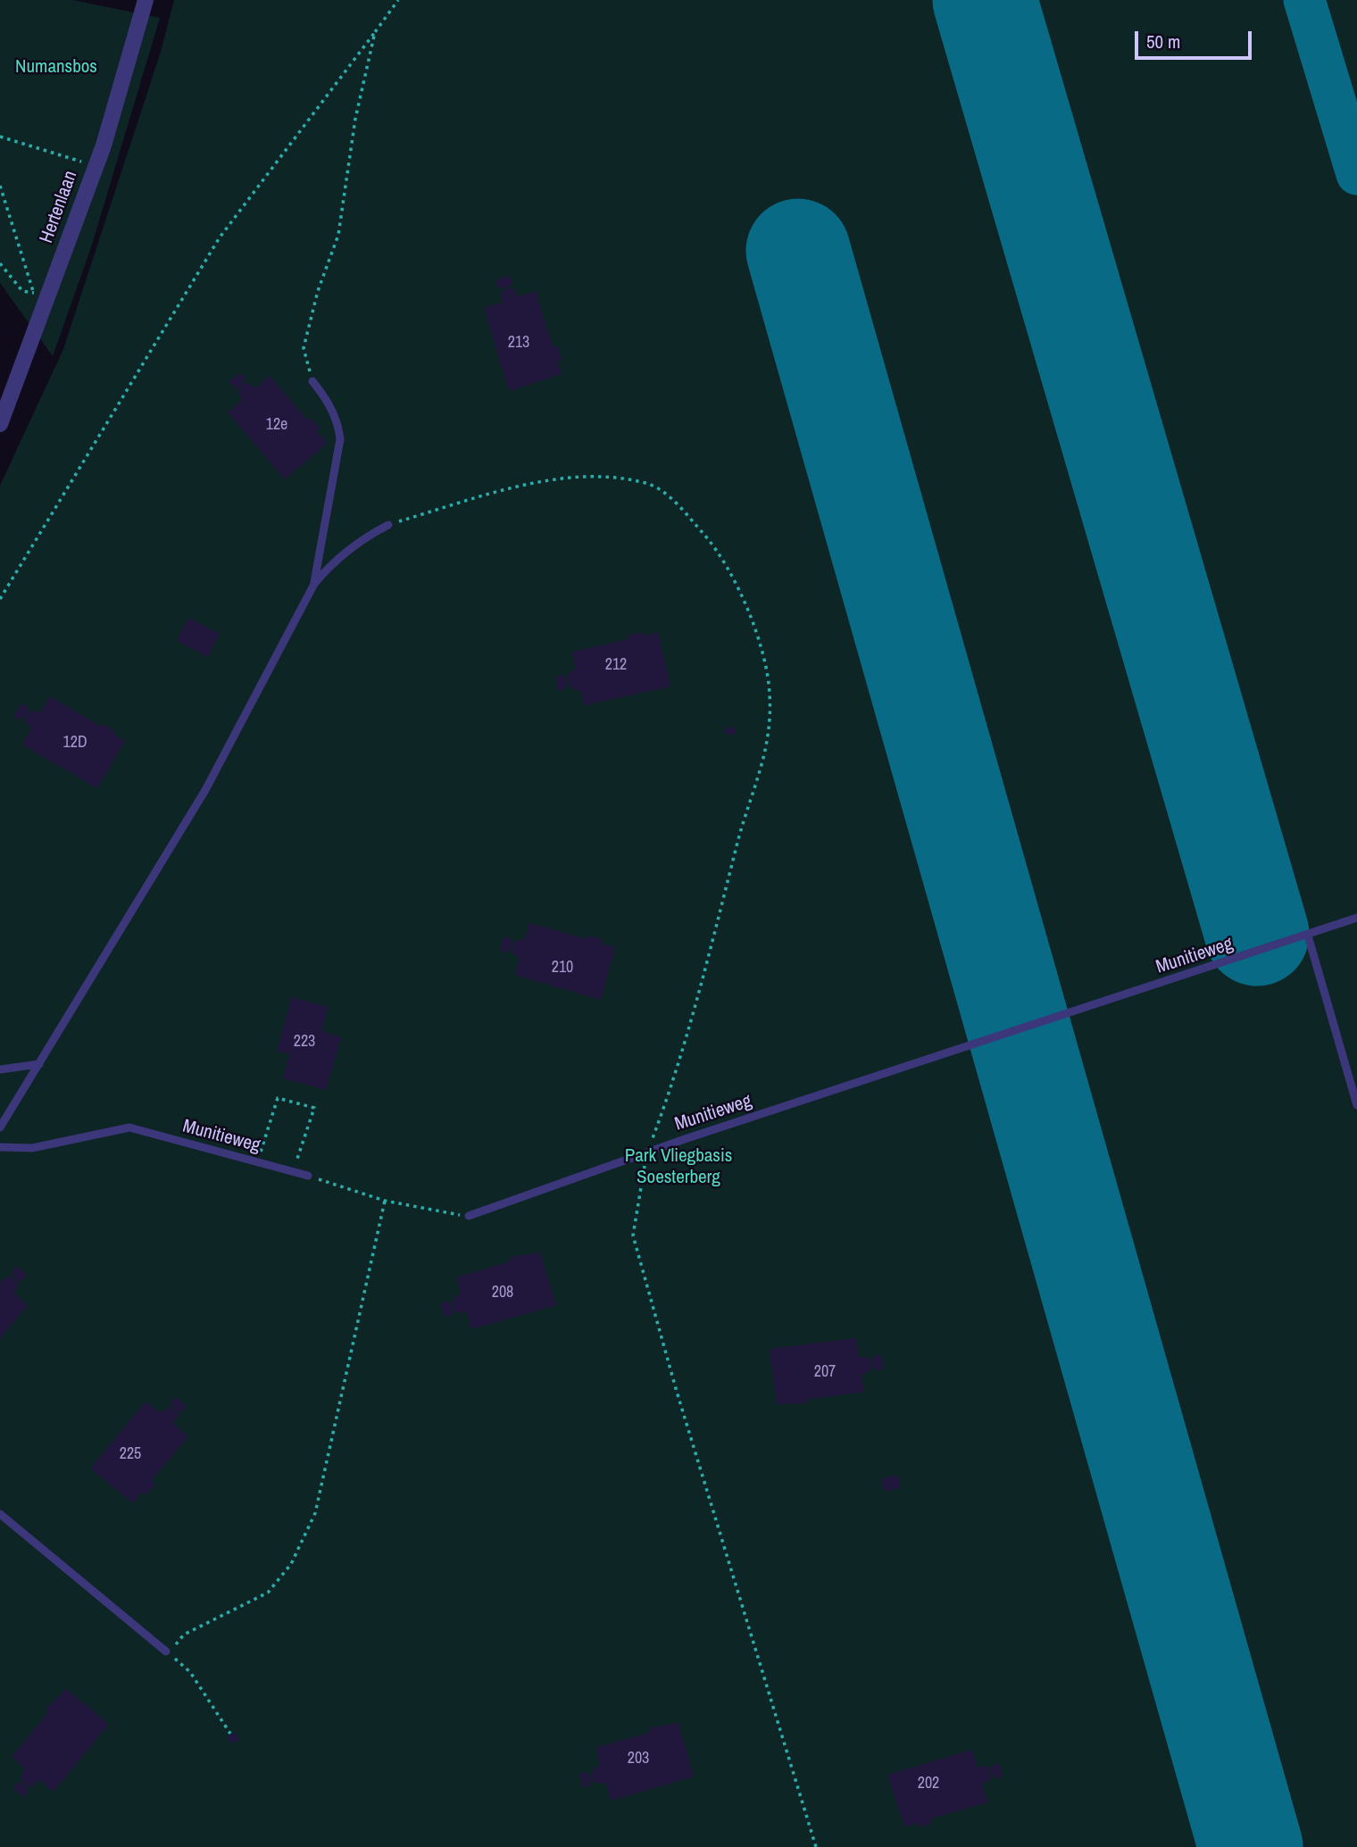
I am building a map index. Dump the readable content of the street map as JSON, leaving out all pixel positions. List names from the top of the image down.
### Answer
{
  "streets": {
    "street": ["Hertenlaan"],
    "lane": ["Munitieweg"]
  },
  "parks": ["Numansbos", "Park Vliegbasis Soesterberg"],
  "house_numbers": [
    "213",
    "12e",
    "212",
    "12D",
    "210",
    "223",
    "208",
    "207",
    "225",
    "203",
    "202"
  ],
  "scale_bar": "50 m"
}
